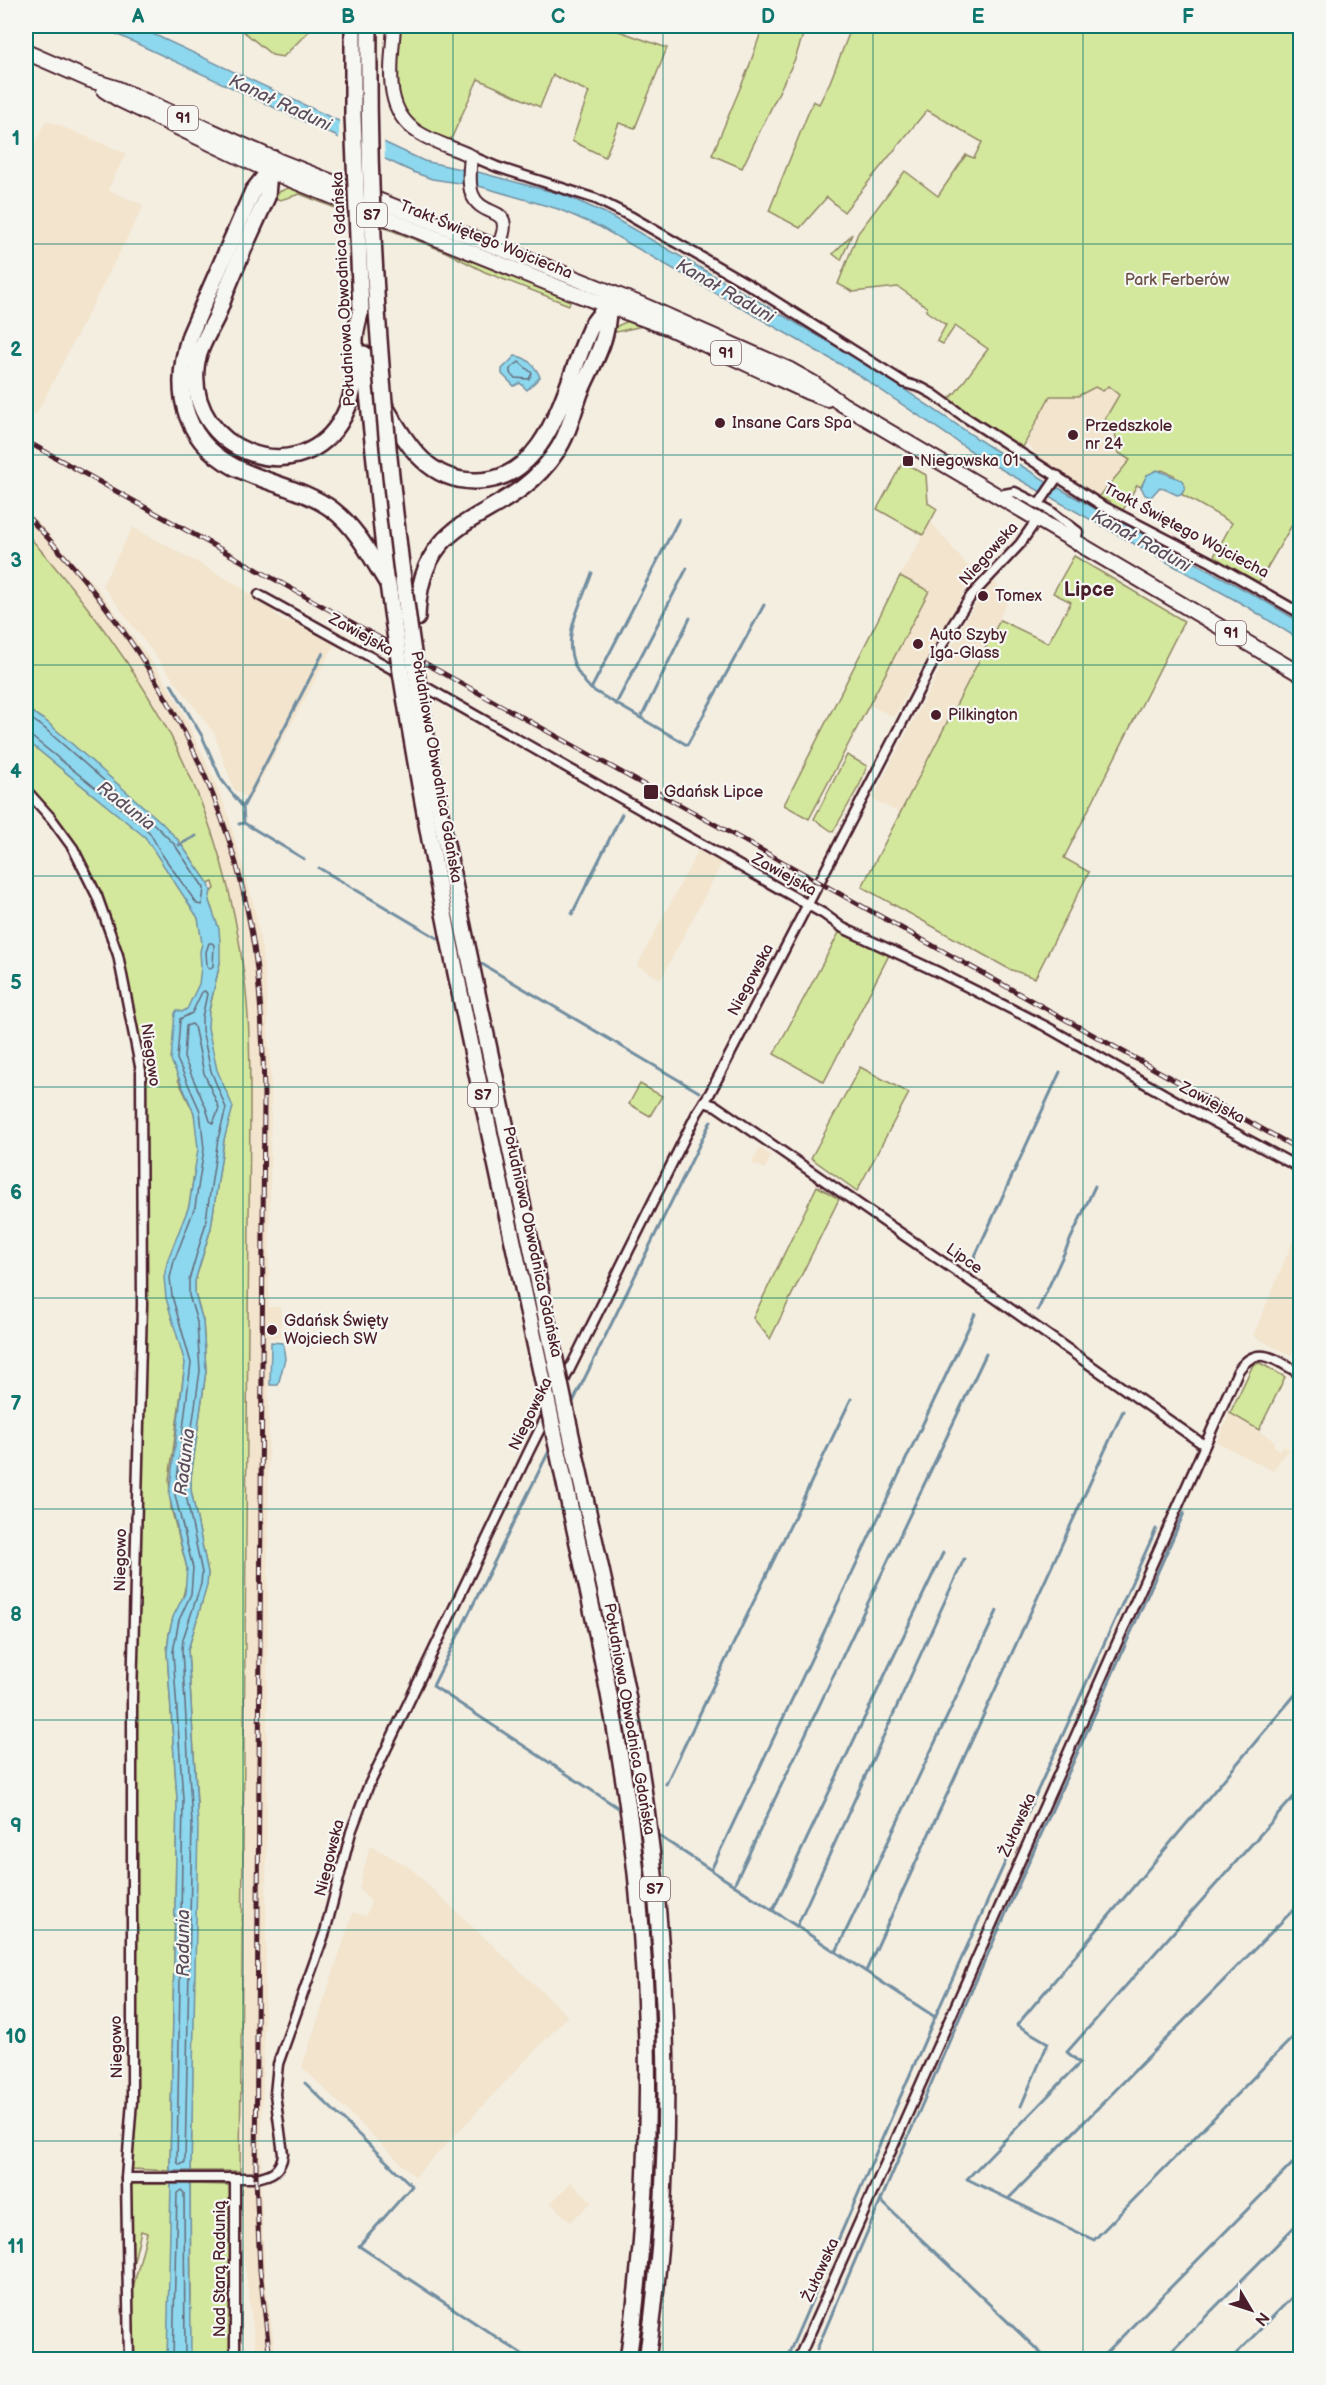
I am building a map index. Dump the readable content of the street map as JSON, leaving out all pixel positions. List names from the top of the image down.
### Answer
{
  "streets": {
    "highway": ["S7", "Południowa Obwodnica Gdańska"],
    "main road": ["91", "Trakt Świętego Wojciecha"],
    "street": [
      "Niegowska",
      "Zawiejska",
      "Niegowo",
      "Lipce",
      "Żuławska",
      "Nad Starą Radunią"
    ]
  },
  "crossings": [
    ["Trakt Świętego Wojciecha", "Niegowska"],
    ["Niegowska", "Zawiejska"],
    ["Niegowska", "Niegowo"],
    ["Niegowska", "Lipce"],
    ["Niegowska", "Nad Starą Radunią"],
    ["Lipce", "Żuławska"]
  ],
  "districts": ["Lipce"],
  "water": ["Kanał Raduni", "Radunia"],
  "parks": ["Park Ferberów"],
  "places": {
    "other": [
      "Insane Cars Spa",
      "Przedszkole nr 24",
      "Tomex",
      "Auto Szyby Iga-Glass",
      "Pilkington",
      "Gdańsk Święty Wojciech SW"
    ],
    "transit": ["Niegowska 01", "Gdańsk Lipce"]
  },
  "north": "bottom right",
  "grid": {
    "columns": [
      "A",
      "B",
      "C",
      "D",
      "E",
      "F"
    ],
    "rows": [
      "1",
      "2",
      "3",
      "4",
      "5",
      "6",
      "7",
      "8",
      "9",
      "10",
      "11"
    ]
  }
}
